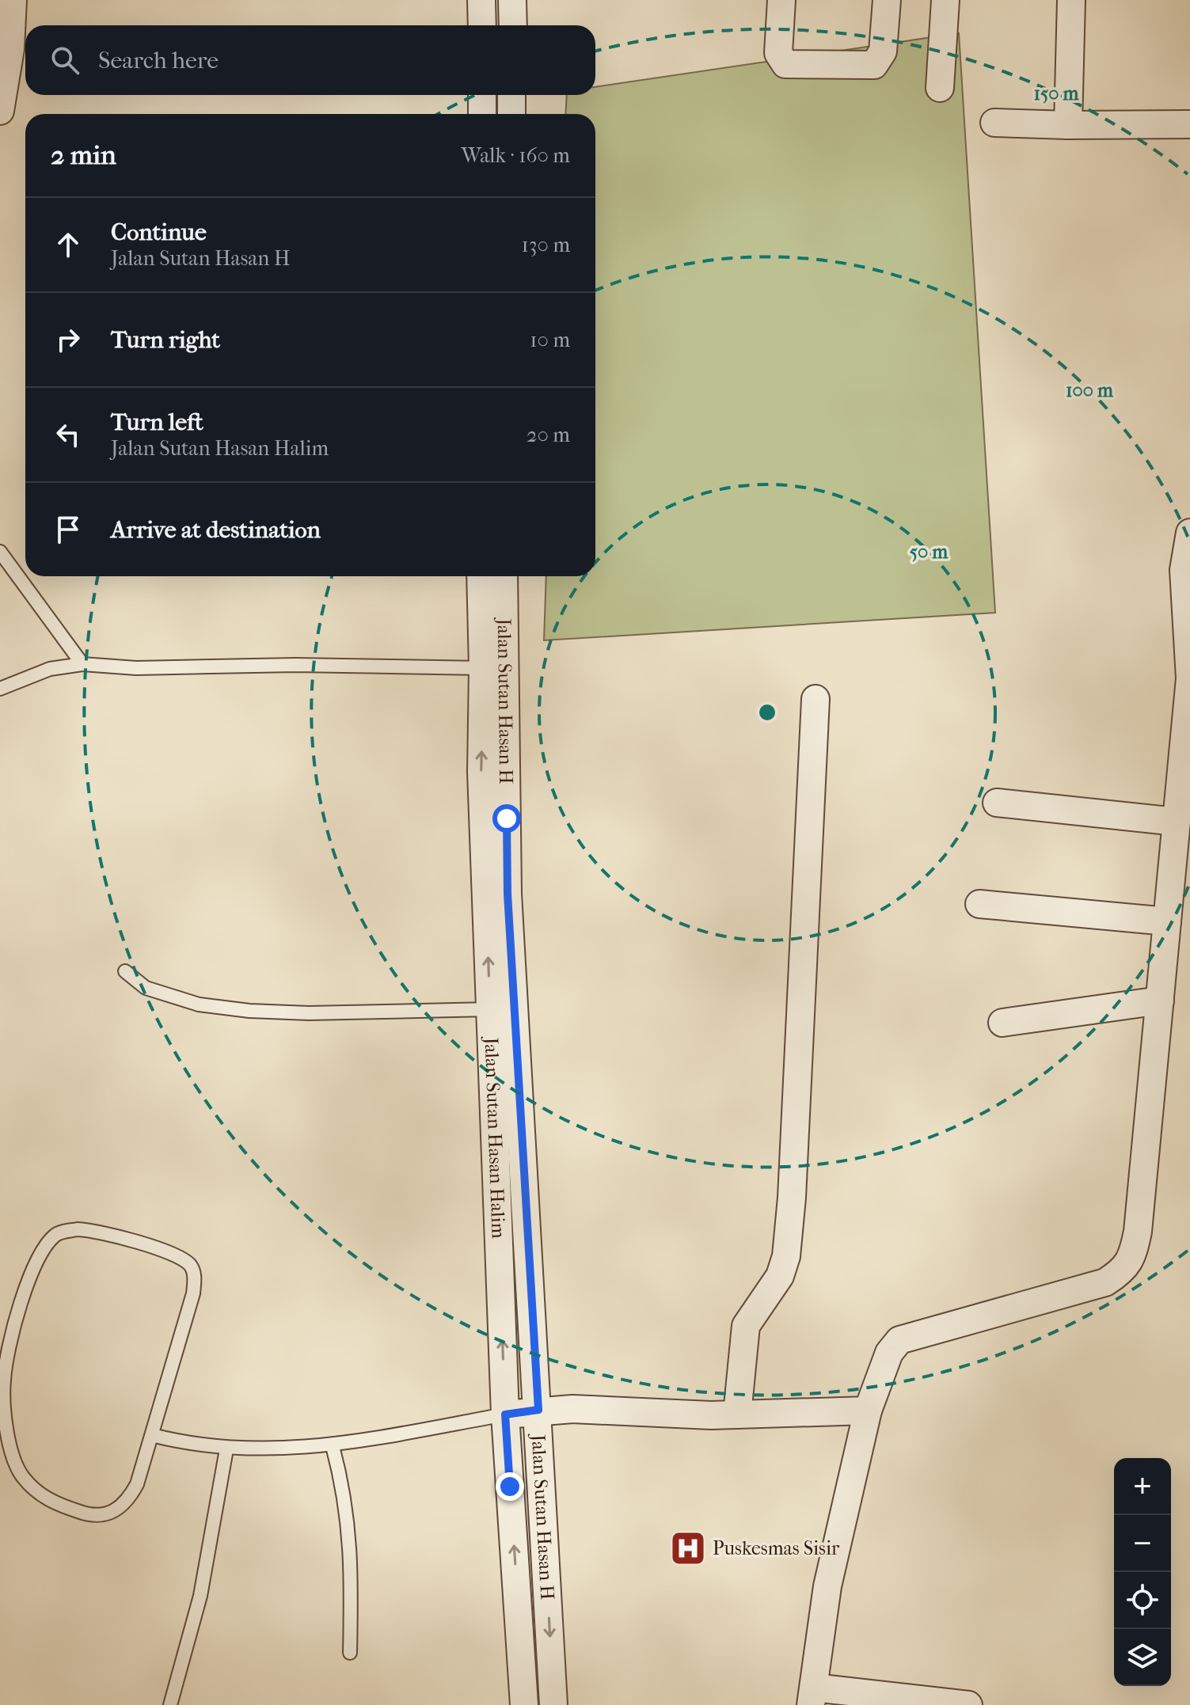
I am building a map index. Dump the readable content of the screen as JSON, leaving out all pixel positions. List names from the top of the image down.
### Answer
{
  "streets": {
    "street": ["Jalan Sutan Hasan H", "Jalan Sutan Hasan Halim"]
  },
  "one_way": ["Jalan Sutan Hasan Halim"],
  "places": {
    "hospital": ["Puskesmas Sisir"]
  },
  "page": {
    "search": "Search here",
    "heading": ["2 min", "Walk · 160 m"],
    "list": [
      ["Continue", "Jalan Sutan Hasan H", "130 m"],
      ["Turn right", "10 m"],
      ["Turn left", "Jalan Sutan Hasan Halim", "20 m"],
      "Arrive at destination"
    ],
    "map_buttons": ["+", "−"]
  },
  "rings": ["150 m", "100 m", "50 m"]
}
